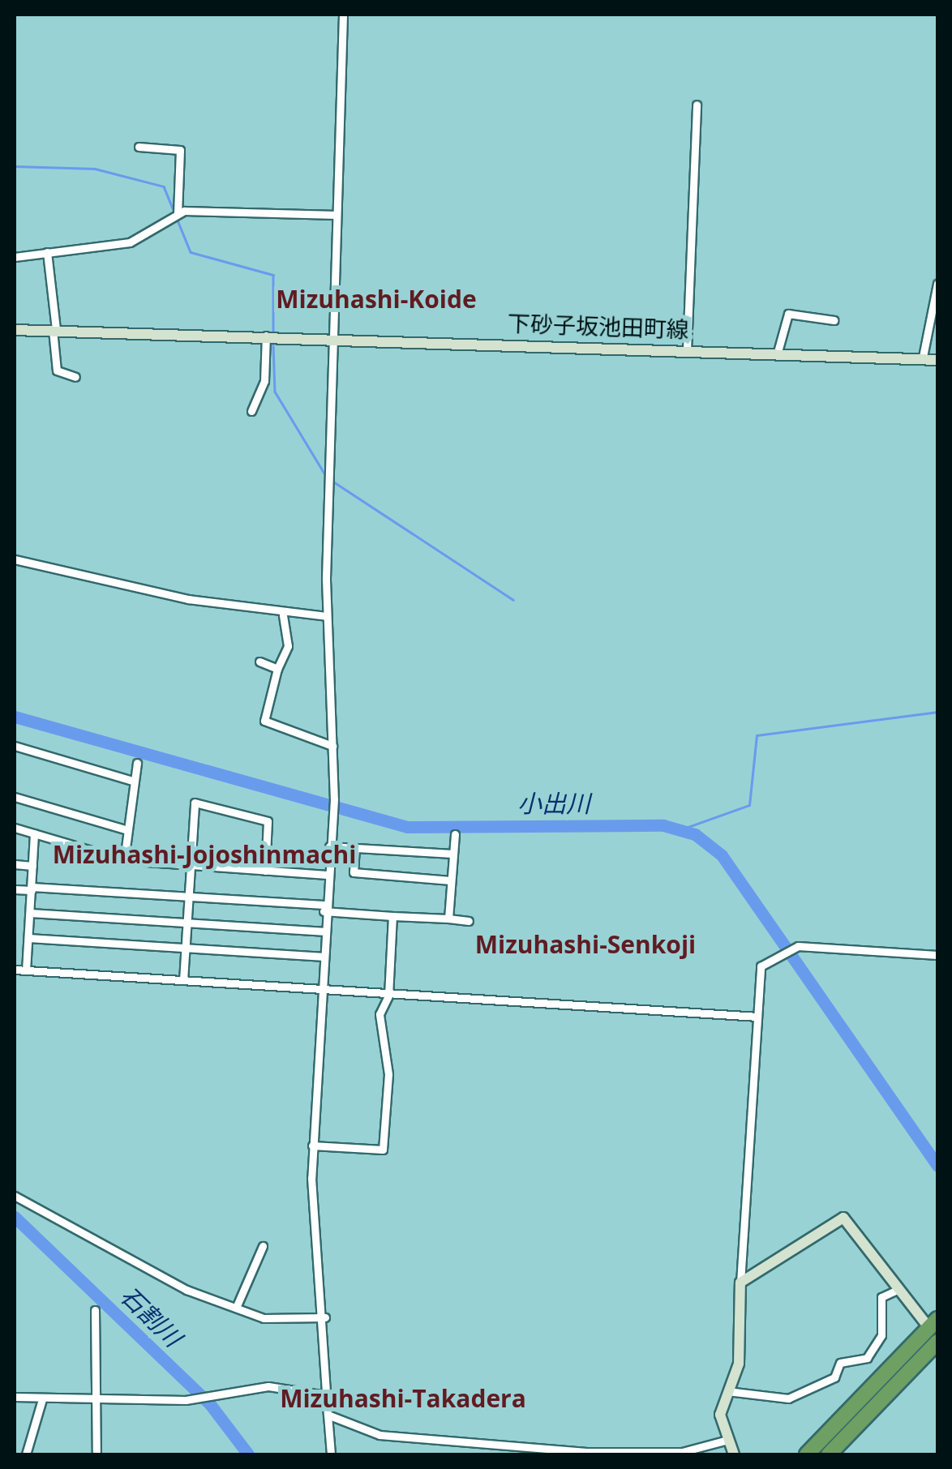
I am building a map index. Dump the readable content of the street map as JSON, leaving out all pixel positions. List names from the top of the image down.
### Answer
{
  "streets": {
    "main road": ["下砂子坂池田町線"]
  },
  "districts": [
    "Mizuhashi-Koide",
    "Mizuhashi-Jojoshinmachi",
    "Mizuhashi-Senkoji",
    "Mizuhashi-Takadera"
  ],
  "water": ["小出川", "石割川"]
}
